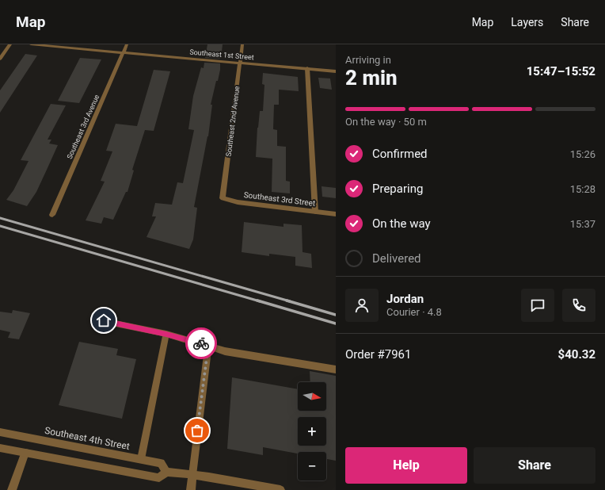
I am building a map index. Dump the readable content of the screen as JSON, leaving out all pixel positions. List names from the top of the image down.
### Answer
{
  "streets": {
    "street": [
      "Southeast 1st Street",
      "Southeast 2nd Avenue",
      "Southeast 3rd Avenue",
      "Southeast 3rd Street",
      "Southeast 4th Street"
    ]
  },
  "crossings": [
    ["Southeast 1st Street", "Southeast 2nd Avenue"],
    ["Southeast 1st Street", "Southeast 3rd Avenue"],
    ["Southeast 2nd Avenue", "Southeast 3rd Street"]
  ],
  "north": "right",
  "page": {
    "header": "Map",
    "nav": ["Map", "Layers", "Share"],
    "heading": ["2 min", "Arriving in", "15:47–15:52"],
    "panel": [
      "Jordan",
      "Courier · 4.8",
      "Order #7961",
      "$40.32"
    ],
    "bar": "On the way · 50 m",
    "list": [
      ["Confirmed", "15:26"],
      ["Preparing", "15:28"],
      ["On the way", "15:37"],
      "Delivered"
    ],
    "map_buttons": ["+", "−"],
    "buttons": ["Help", "Share"]
  }
}
